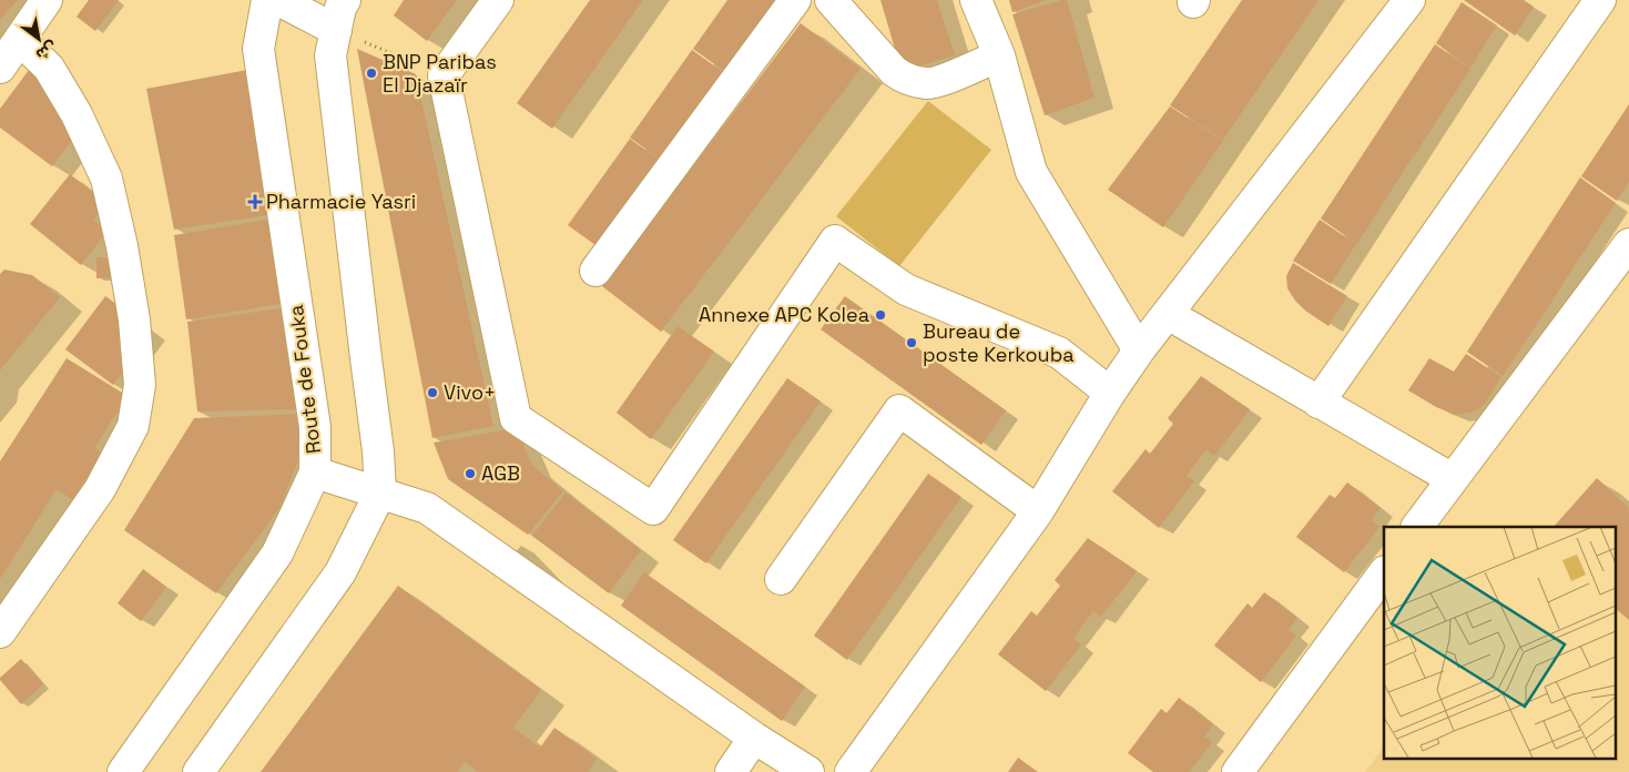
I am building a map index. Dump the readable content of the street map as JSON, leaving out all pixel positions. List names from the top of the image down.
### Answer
{
  "streets": {
    "street": ["Route de Fouka"]
  },
  "places": {
    "other": [
      "BNP Paribas El Djazaïr",
      "Annexe APC Kolea",
      "Bureau de poste Kerkouba",
      "Vivo+",
      "AGB"
    ],
    "health": ["Pharmacie Yasri"]
  },
  "north": "bottom right"
}
